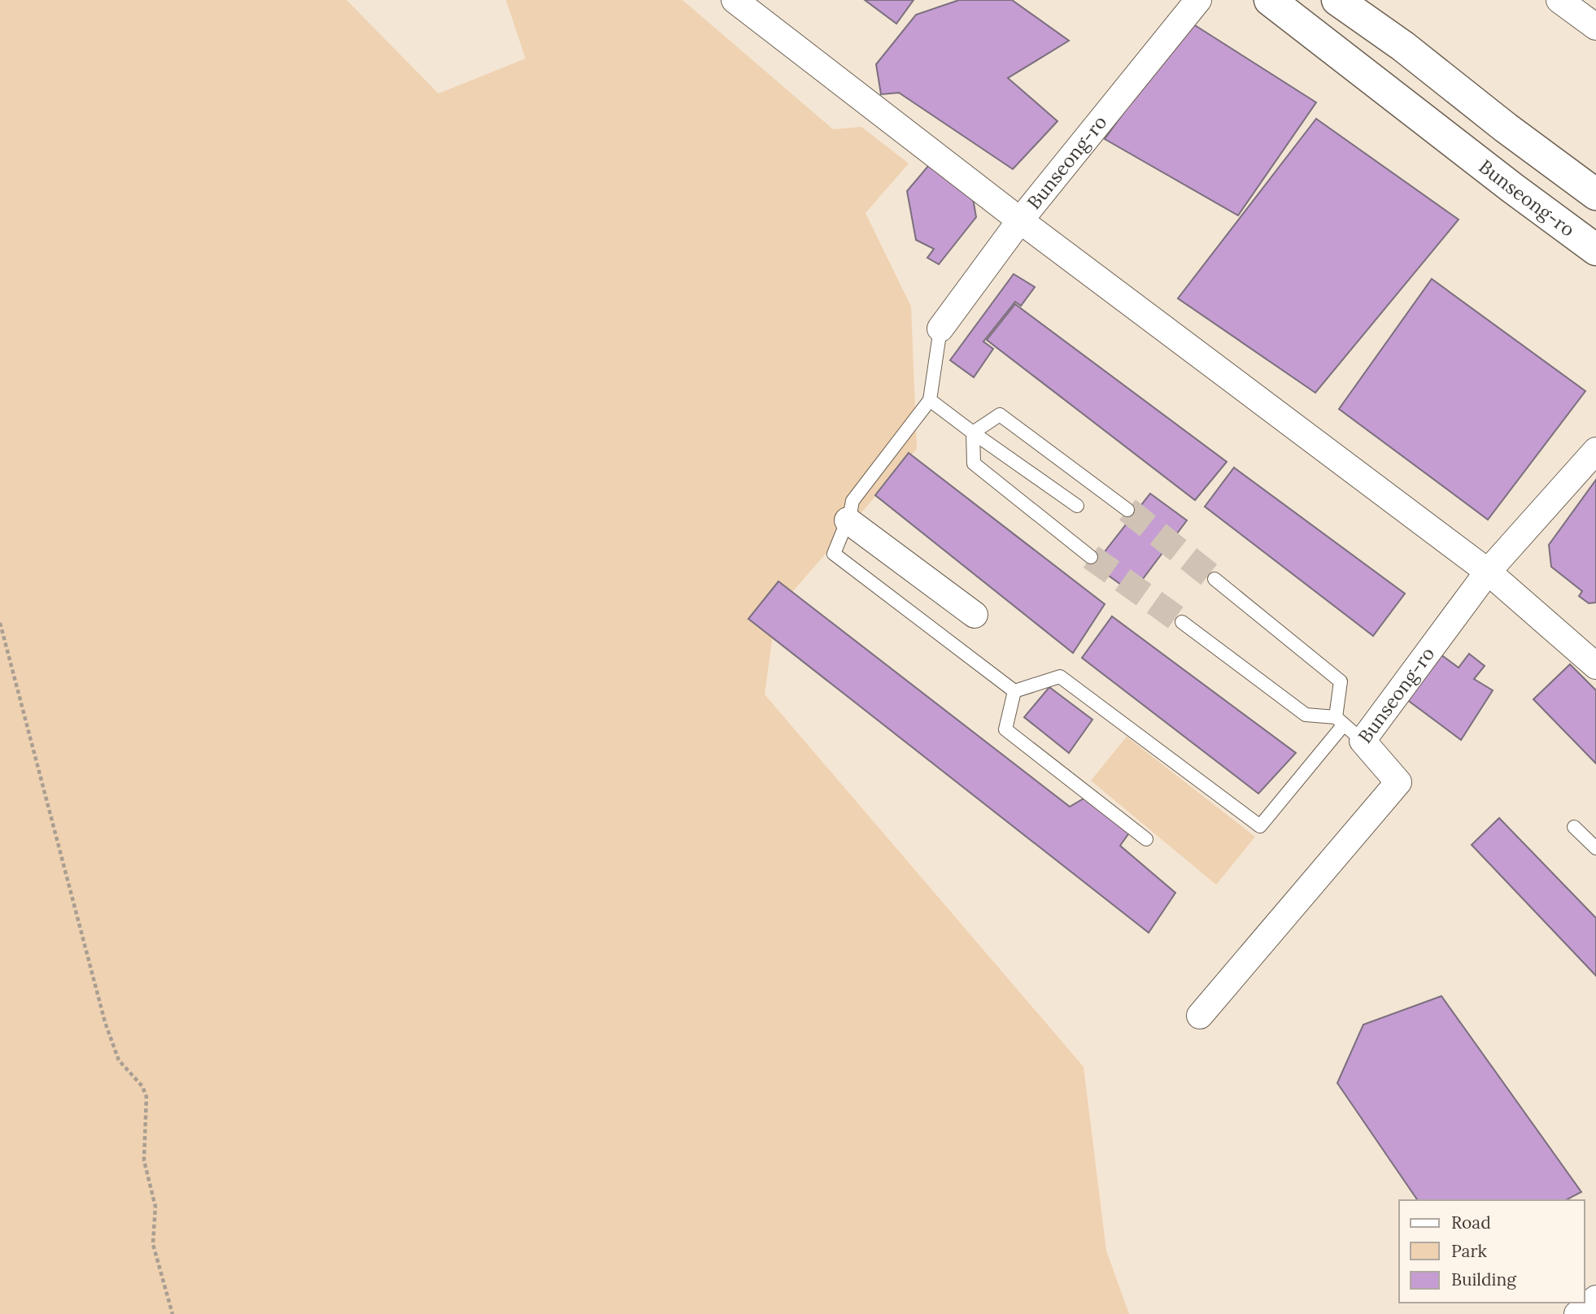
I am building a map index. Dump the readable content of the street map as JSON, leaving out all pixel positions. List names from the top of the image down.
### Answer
{
  "streets": {
    "main road": ["Bunseong-ro"]
  },
  "legend": ["Road", "Park", "Building"]
}
